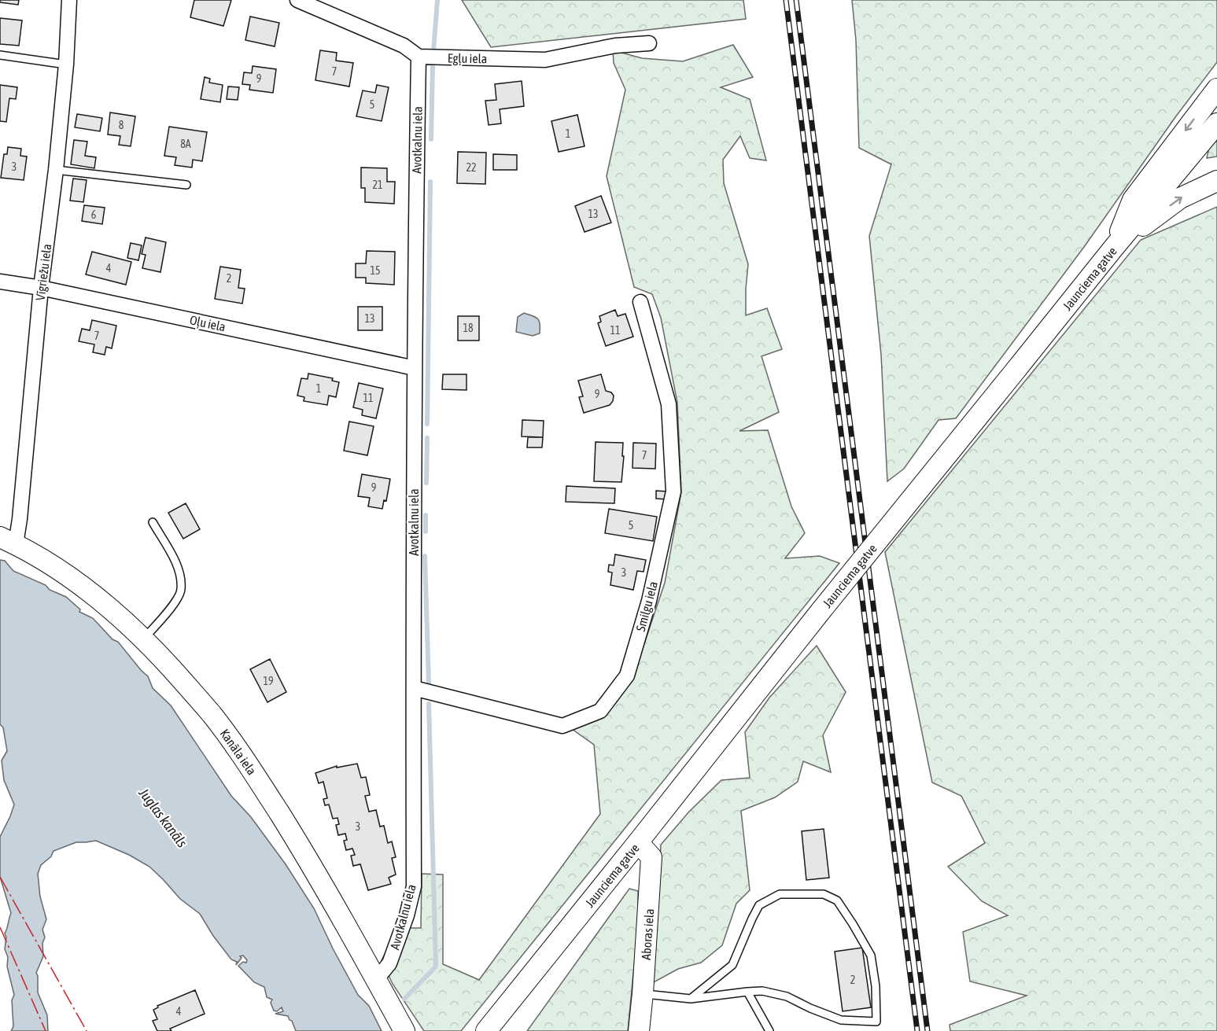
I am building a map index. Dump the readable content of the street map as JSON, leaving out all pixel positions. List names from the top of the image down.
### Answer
{
  "streets": {
    "main road": ["Jaunciema gatve", "Kanāla iela", "Aboras iela"],
    "street": [
      "Egļu iela",
      "Avotkalnu iela",
      "Vīgriežu iela",
      "Oļu iela",
      "Smilgu iela"
    ]
  },
  "crossings": [
    ["Egļu iela", "Avotkalnu iela"],
    ["Avotkalnu iela", "Oļu iela"],
    ["Avotkalnu iela", "Smilgu iela"],
    ["Avotkalnu iela", "Kanāla iela"],
    ["Vīgriežu iela", "Oļu iela"],
    ["Vīgriežu iela", "Kanāla iela"],
    ["Jaunciema gatve", "Aboras iela"]
  ],
  "water": ["Juglas kanāls"],
  "house_numbers": [
    "7",
    "9",
    "5",
    "8",
    "1",
    "8A",
    "3",
    "22",
    "21",
    "13",
    "6",
    "4",
    "15",
    "2",
    "13",
    "18",
    "11",
    "7",
    "1",
    "9",
    "11",
    "7",
    "9",
    "5",
    "3",
    "19",
    "3",
    "2",
    "4"
  ]
}
